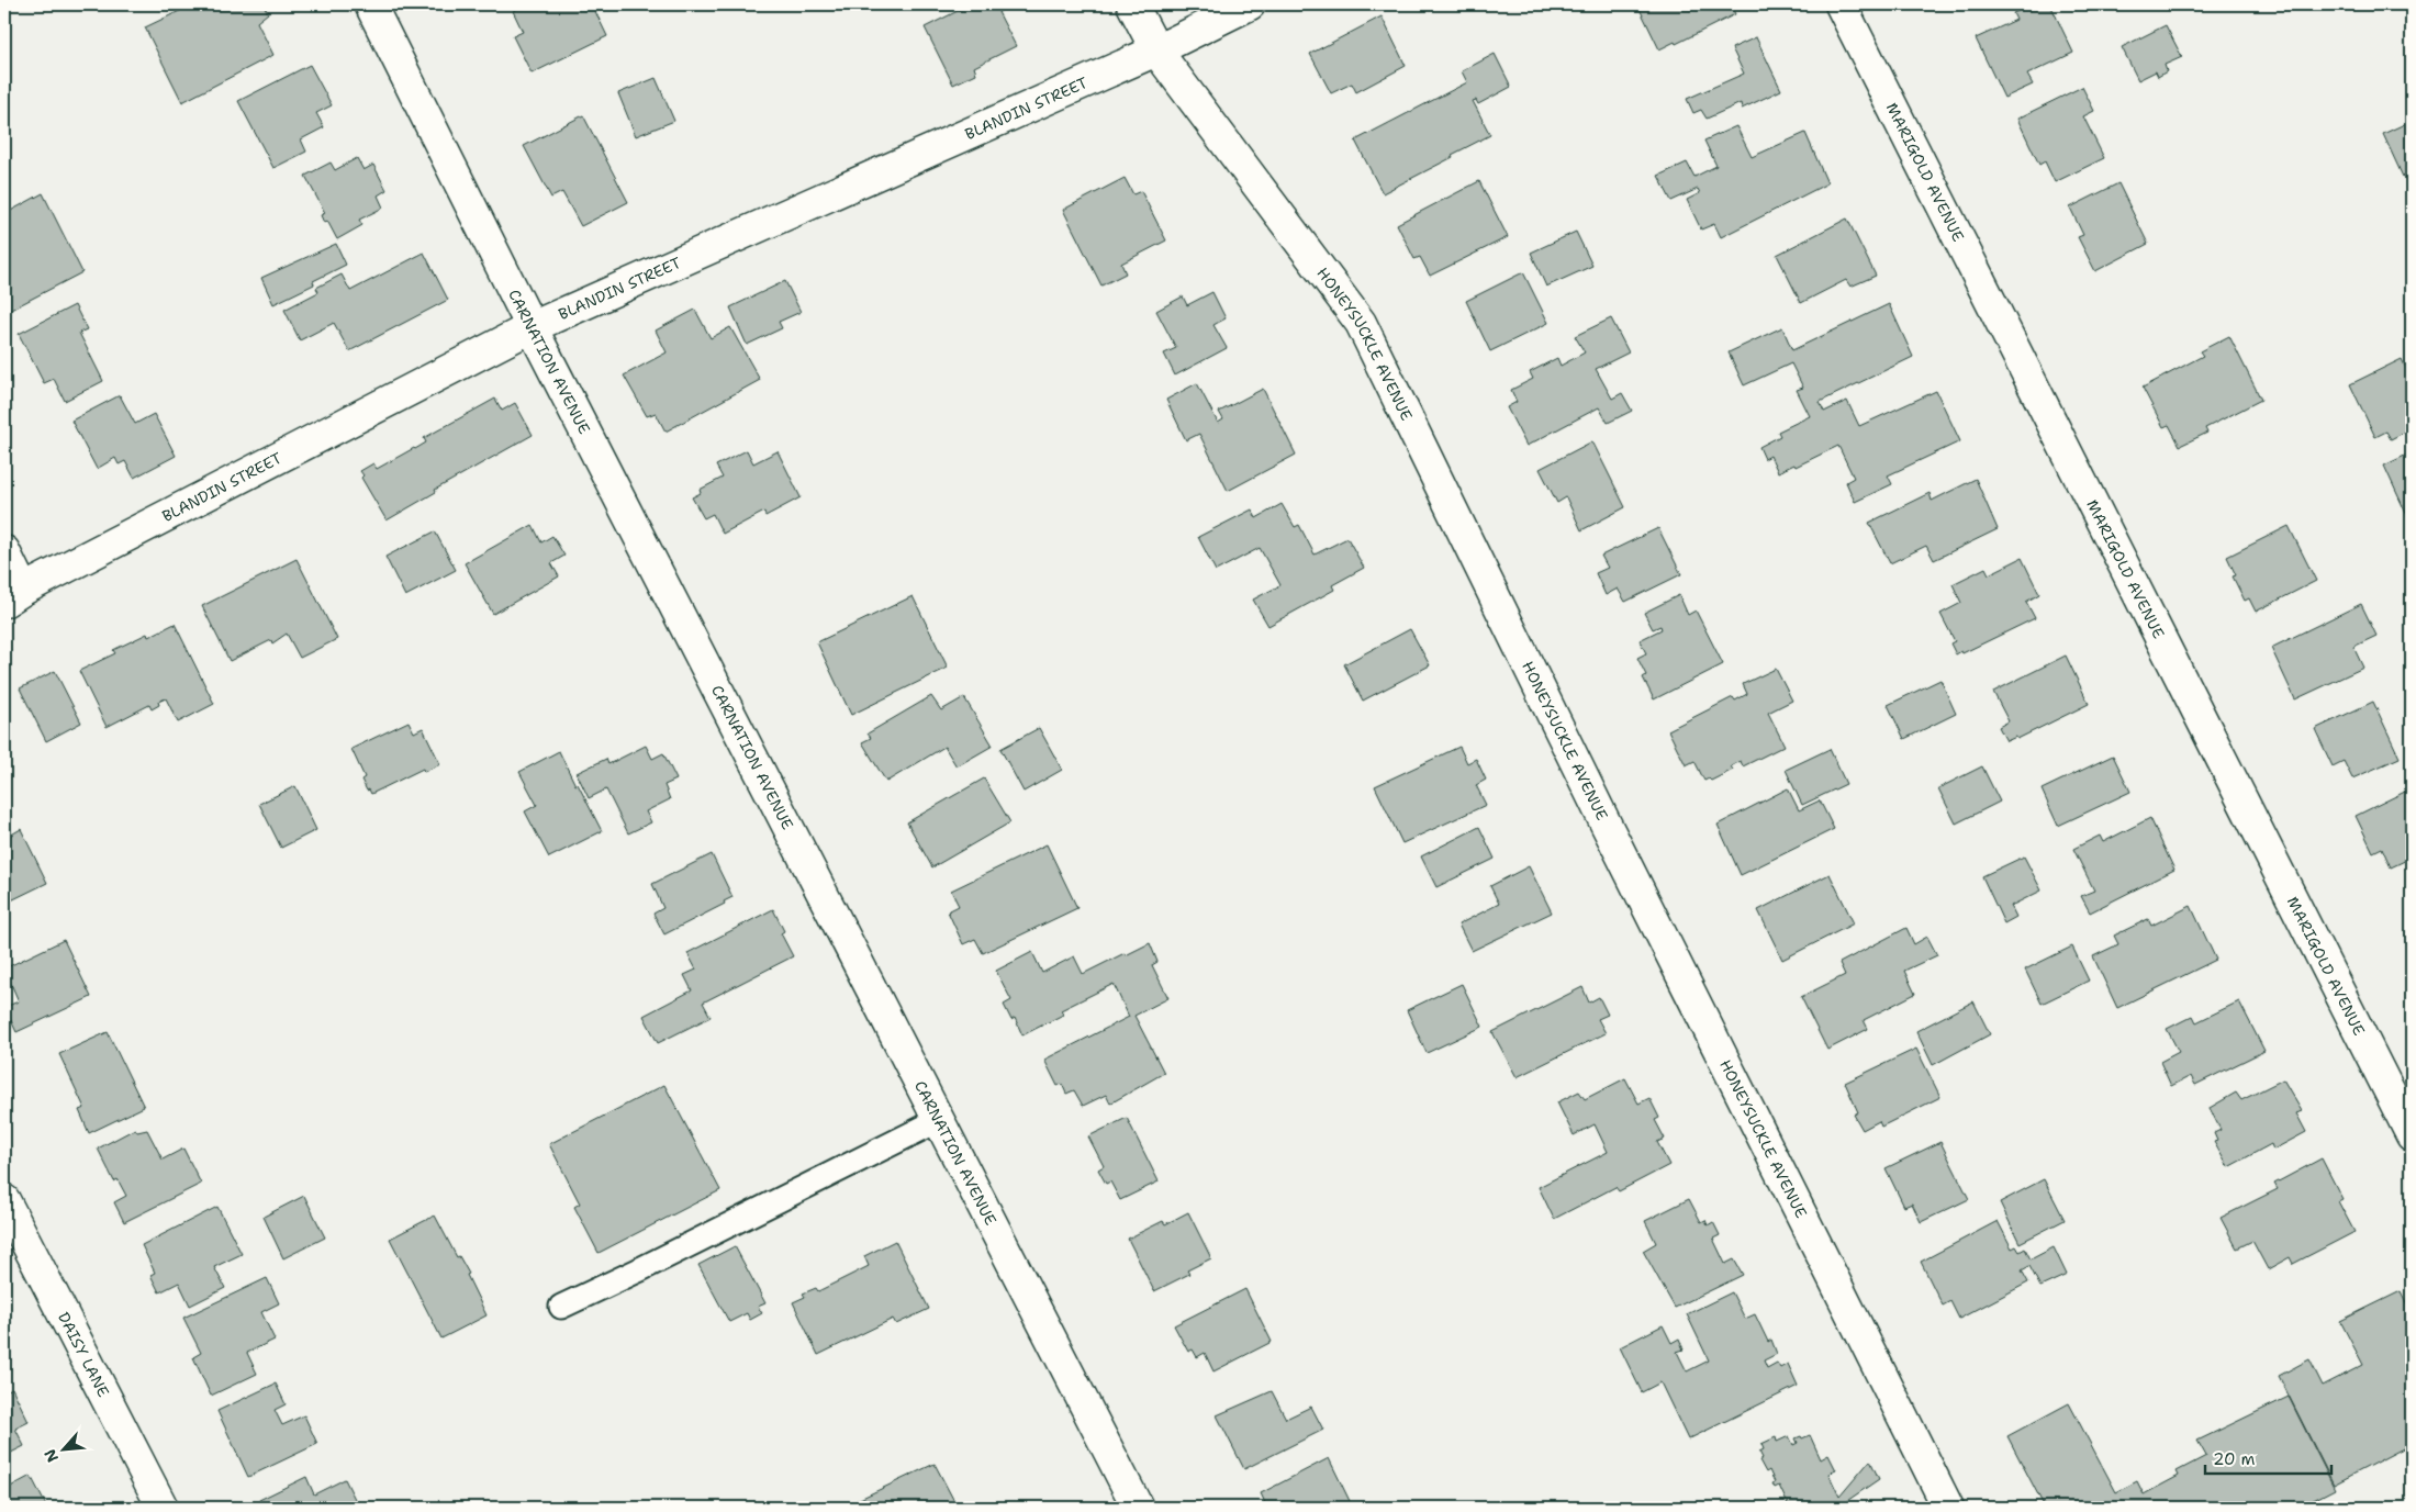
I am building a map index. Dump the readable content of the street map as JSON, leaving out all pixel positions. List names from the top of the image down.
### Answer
{
  "streets": {
    "street": [
      "BLANDIN STREET",
      "MARIGOLD AVENUE",
      "HONEYSUCKLE AVENUE",
      "CARNATION AVENUE",
      "DAISY LANE"
    ]
  },
  "crossings": [
    ["BLANDIN STREET", "HONEYSUCKLE AVENUE"],
    ["BLANDIN STREET", "CARNATION AVENUE"]
  ],
  "scale_bar": "20 m",
  "north": "bottom left"
}
